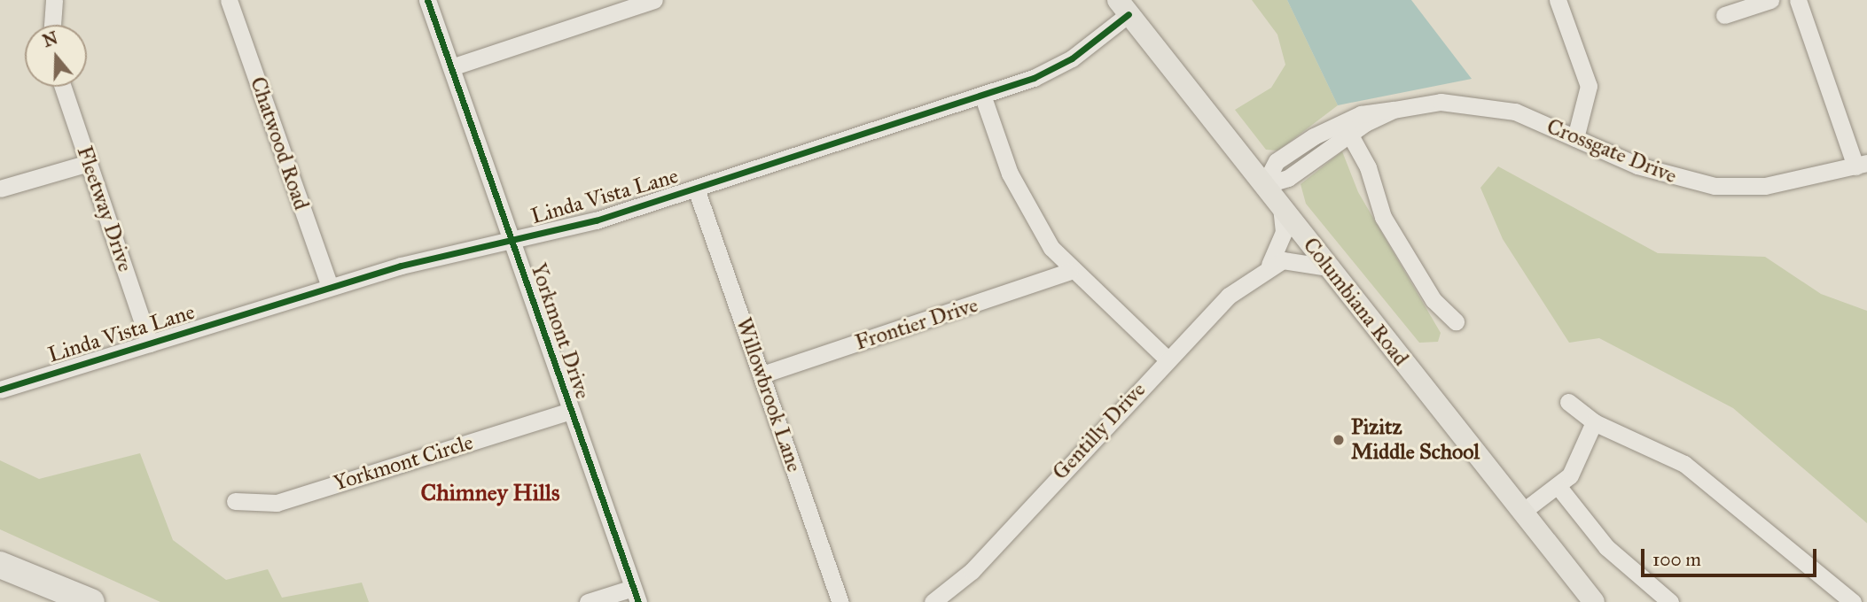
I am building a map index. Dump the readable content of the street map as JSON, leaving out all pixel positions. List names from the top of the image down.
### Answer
{
  "streets": {
    "main road": ["Columbiana Road"],
    "street": [
      "Chatwood Road",
      "Crossgate Drive",
      "Linda Vista Lane",
      "Fleetway Drive",
      "Frontier Drive",
      "Yorkmont Drive",
      "Willowbrook Lane",
      "Gentilly Drive",
      "Yorkmont Circle"
    ]
  },
  "crossings": [
    ["Chatwood Road", "Linda Vista Lane"],
    ["Crossgate Drive", "Columbiana Road"],
    ["Linda Vista Lane", "Fleetway Drive"],
    ["Linda Vista Lane", "Columbiana Road"],
    ["Linda Vista Lane", "Yorkmont Drive"],
    ["Linda Vista Lane", "Willowbrook Lane"],
    ["Columbiana Road", "Gentilly Drive"],
    ["Frontier Drive", "Willowbrook Lane"],
    ["Yorkmont Drive", "Yorkmont Circle"]
  ],
  "districts": ["Chimney Hills"],
  "places": ["Pizitz Middle School"],
  "scale_bar": "100 m",
  "north": "top"
}
